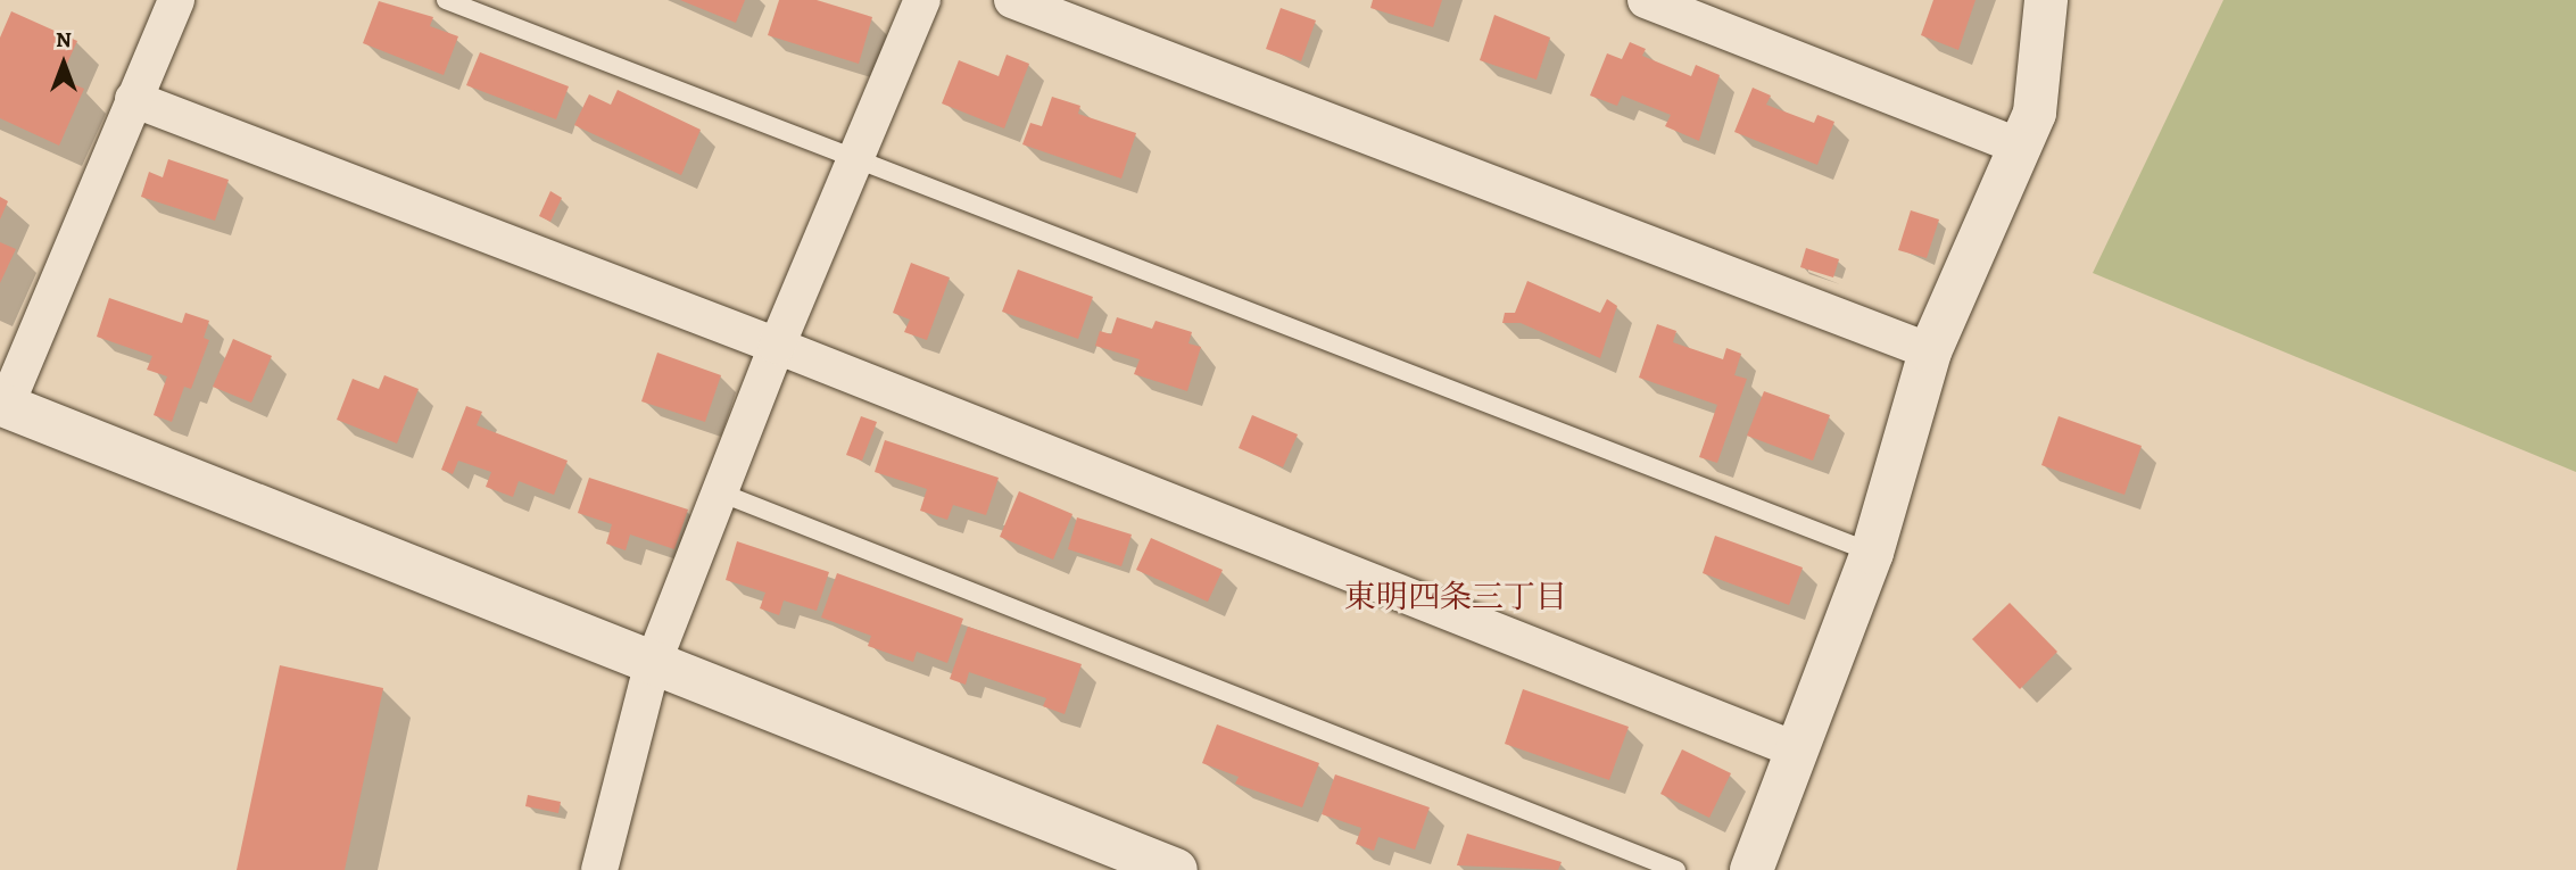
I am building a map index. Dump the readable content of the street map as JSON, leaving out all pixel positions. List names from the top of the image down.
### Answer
{
  "districts": ["東明四条三丁目"],
  "north": "top"
}
